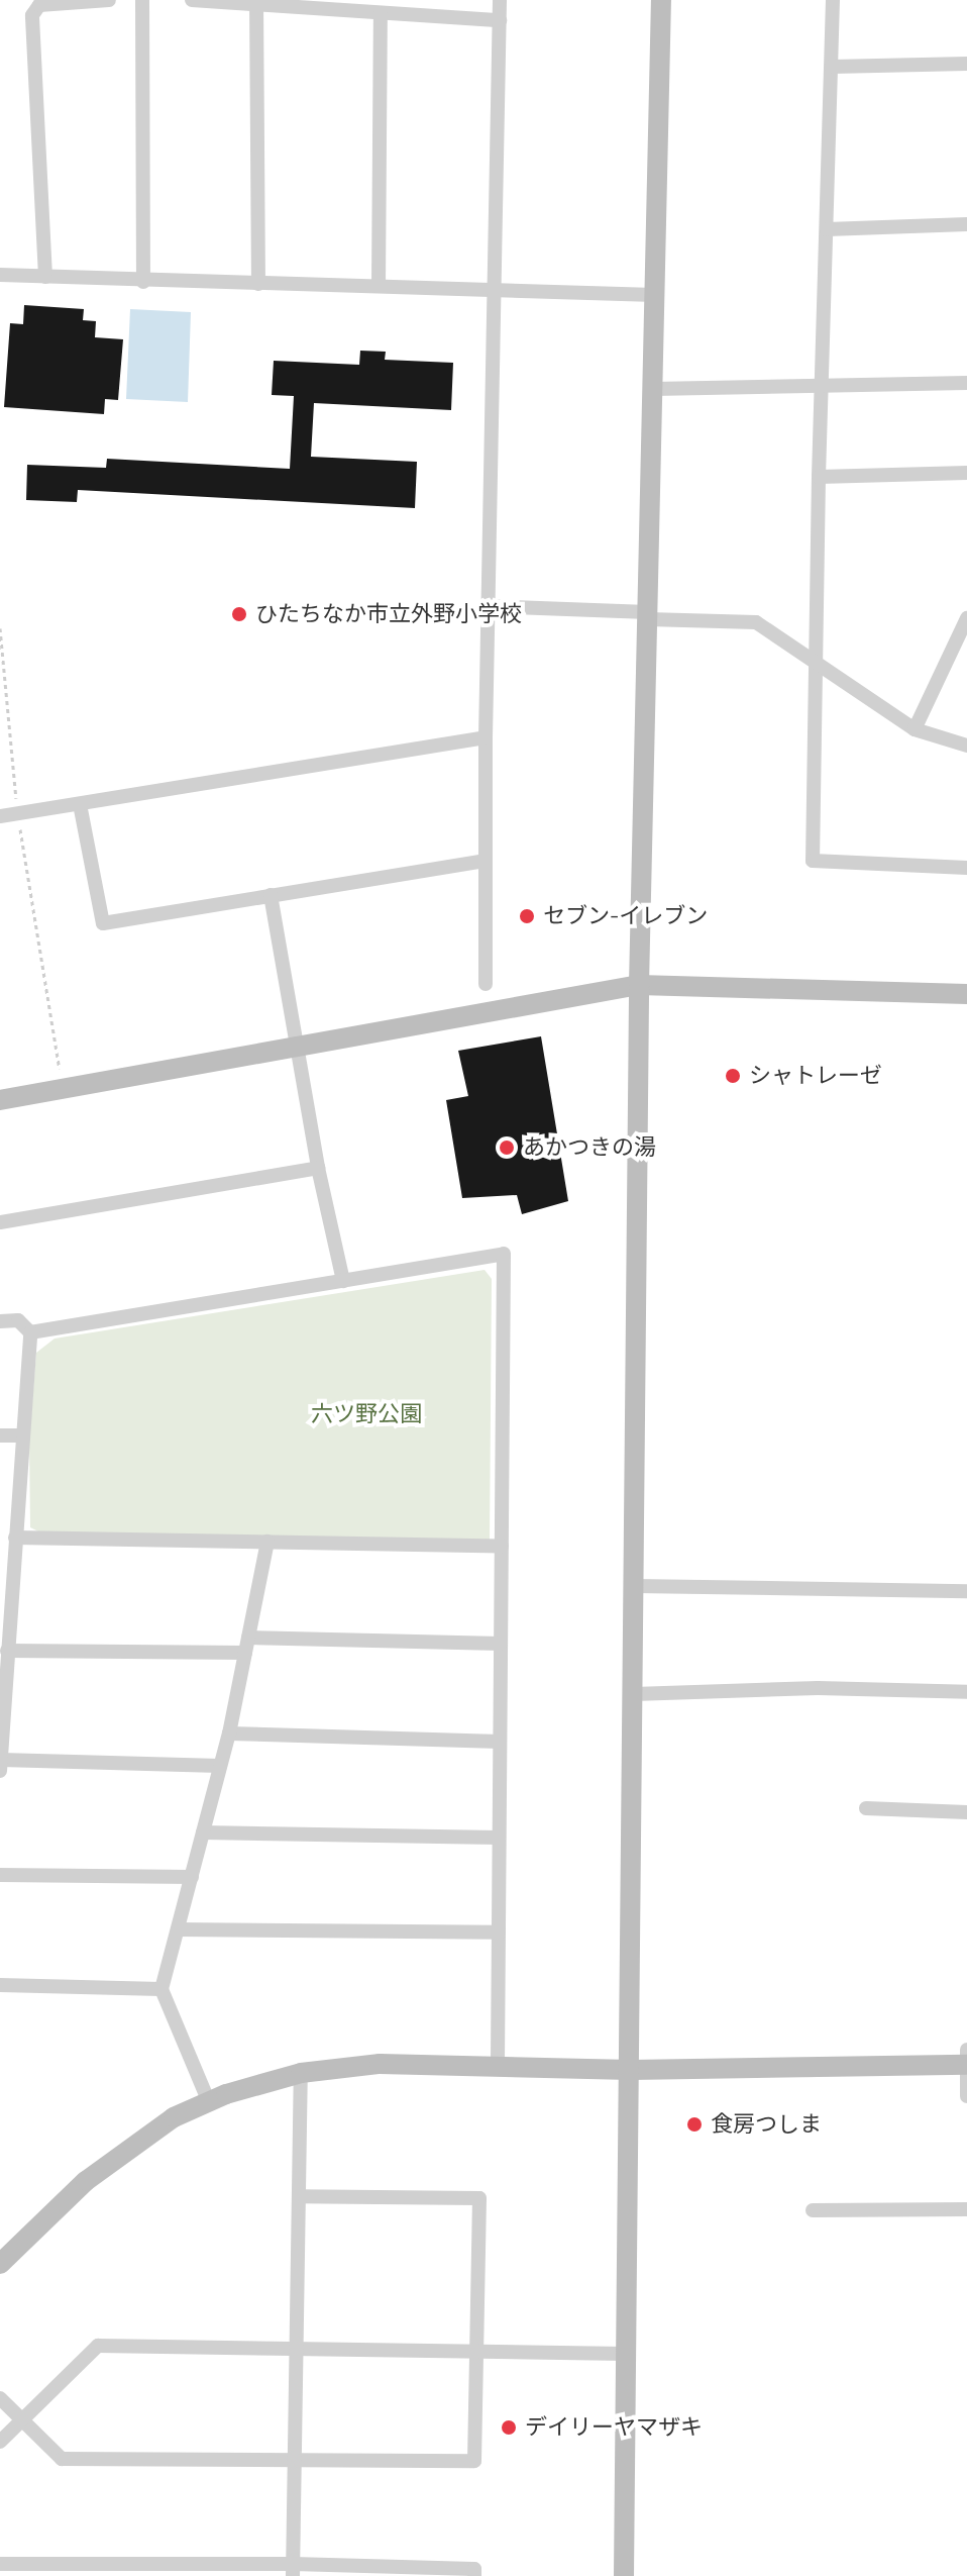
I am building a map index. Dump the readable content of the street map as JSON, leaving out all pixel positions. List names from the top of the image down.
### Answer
{
  "parks": ["六ツ野公園"],
  "places": [
    "ひたちなか市立外野小学校",
    "セブン-イレブン",
    "シャトレーゼ",
    "あかつきの湯",
    "食房つしま",
    "デイリーヤマザキ"
  ]
}
